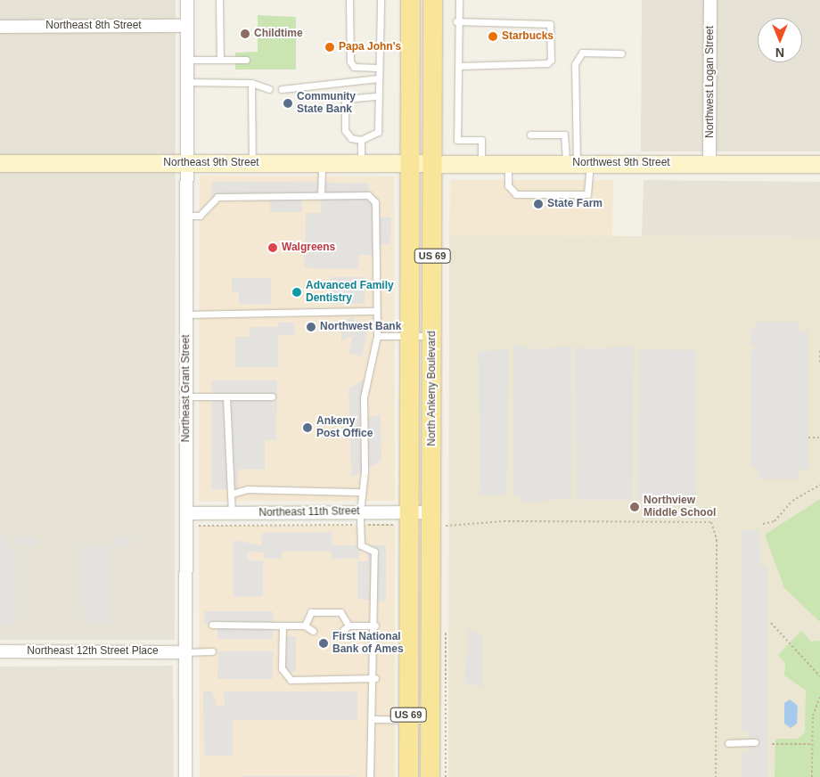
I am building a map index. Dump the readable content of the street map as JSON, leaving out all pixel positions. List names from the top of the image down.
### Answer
{
  "streets": {
    "main road": ["US 69", "North Ankeny Boulevard"],
    "street": [
      "Northeast 8th Street",
      "Northwest Logan Street",
      "Northeast 9th Street",
      "Northwest 9th Street",
      "Northeast Grant Street",
      "Northeast 11th Street",
      "Northeast 12th Street Place"
    ]
  },
  "crossings": [
    ["Northeast 8th Street", "Northeast Grant Street"],
    ["Northwest Logan Street", "Northwest 9th Street"],
    ["Northeast 9th Street", "Northwest 9th Street"],
    ["Northeast 9th Street", "Northeast Grant Street"],
    ["Northeast 9th Street", "North Ankeny Boulevard"],
    ["Northwest 9th Street", "North Ankeny Boulevard"],
    ["Northeast Grant Street", "Northeast 11th Street"],
    ["Northeast Grant Street", "Northeast 12th Street Place"],
    ["North Ankeny Boulevard", "Northeast 11th Street"]
  ],
  "places": [
    "Childtime",
    "Starbucks",
    "Papa John's",
    "Community State Bank",
    "State Farm",
    "Walgreens",
    "Advanced Family Dentistry",
    "Northwest Bank",
    "Ankeny Post Office",
    "Northview Middle School",
    "First National Bank of Ames"
  ],
  "north": "bottom"
}
